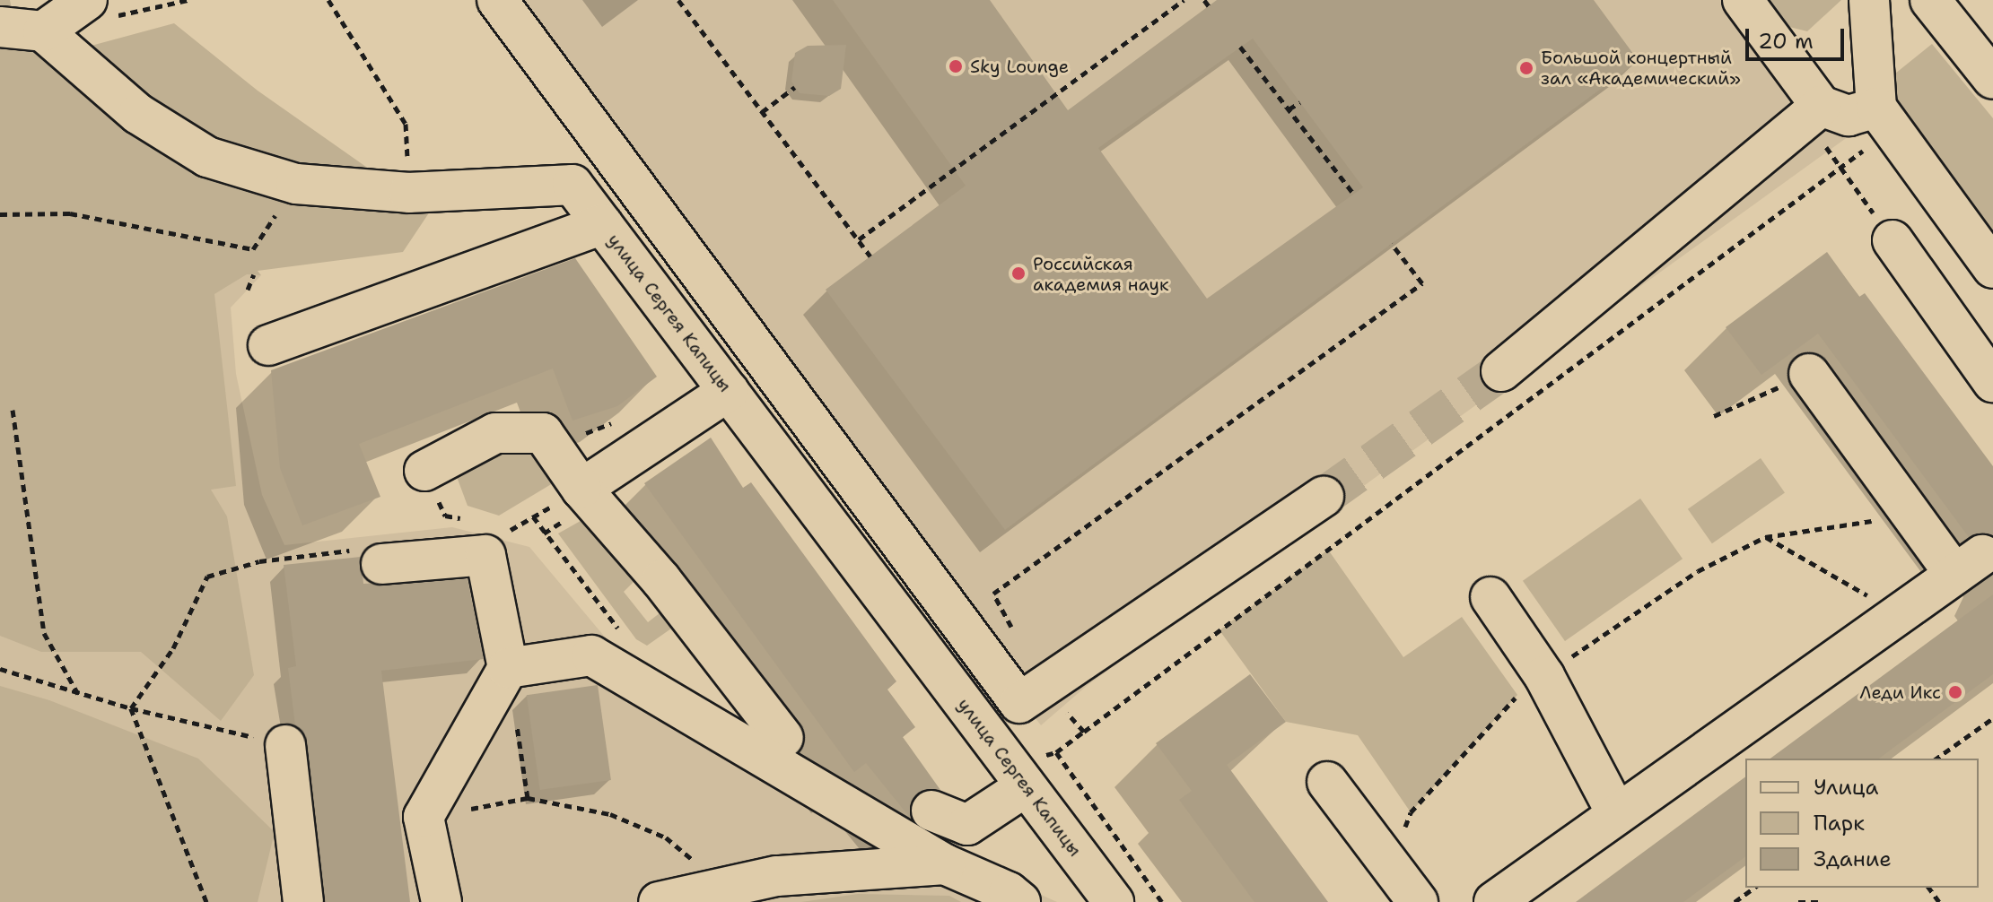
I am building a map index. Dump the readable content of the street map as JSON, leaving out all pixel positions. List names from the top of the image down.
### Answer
{
  "streets": {
    "street": ["улица Сергея Капицы"]
  },
  "places": [
    "Sky Lounge",
    "Большой концертный зал «Академический»",
    "Российская академия наук",
    "Леди Икс"
  ],
  "legend": ["Улица", "Парк", "Здание"],
  "scale_bar": "20 m"
}
